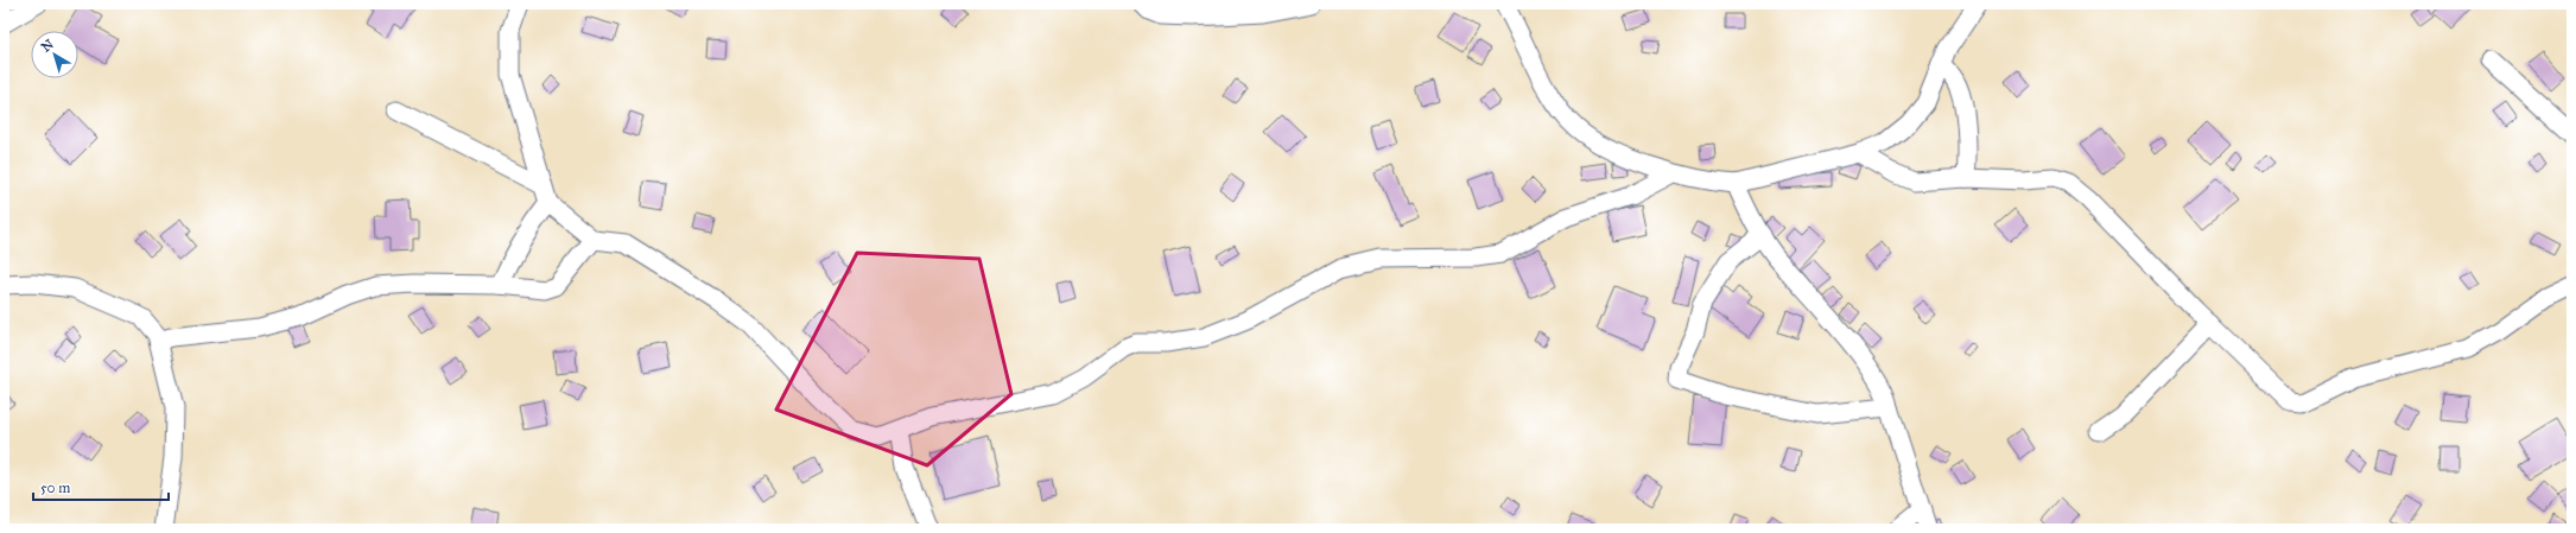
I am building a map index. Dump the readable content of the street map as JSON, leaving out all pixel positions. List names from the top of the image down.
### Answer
{
  "scale_bar": "50 m",
  "north": "top left"
}
